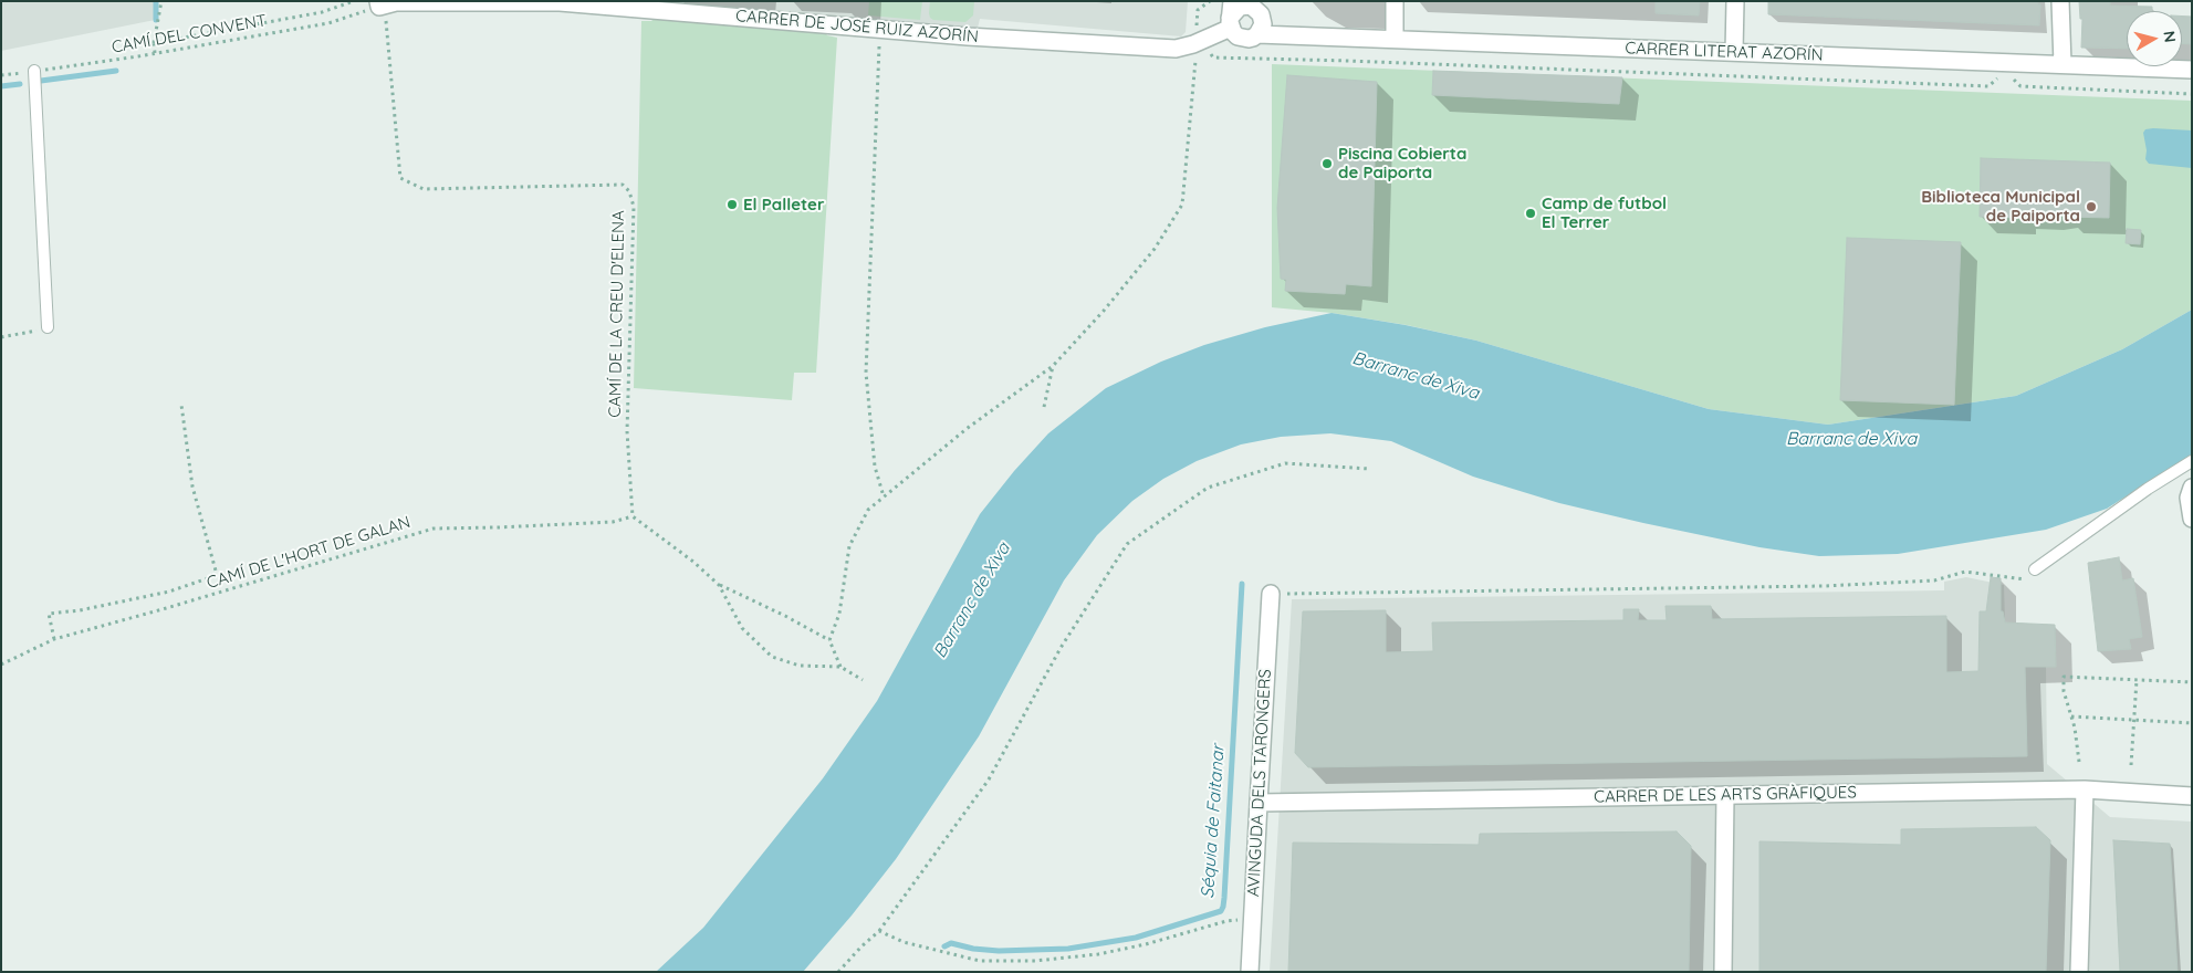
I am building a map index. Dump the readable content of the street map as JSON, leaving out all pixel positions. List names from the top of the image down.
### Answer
{
  "streets": {
    "street": [
      "CARRER DE JOSÉ RUIZ AZORÍN",
      "CARRER LITERAT AZORÍN",
      "AVINGUDA DELS TARONGERS",
      "CARRER DE LES ARTS GRÀFIQUES"
    ],
    "path": ["CAMÍ DEL CONVENT", "CAMÍ DE LA CREU D'ELENA", "CAMÍ DE L'HORT DE GALAN"]
  },
  "crossings": [
    ["CARRER DE JOSÉ RUIZ AZORÍN", "CAMÍ DEL CONVENT"],
    ["CARRER DE JOSÉ RUIZ AZORÍN", "CARRER LITERAT AZORÍN"],
    ["CARRER DE JOSÉ RUIZ AZORÍN", "CAMÍ DE LA CREU D'ELENA"],
    ["CAMÍ DEL CONVENT", "CAMÍ DE LA CREU D'ELENA"],
    ["CAMÍ DE LA CREU D'ELENA", "CAMÍ DE L'HORT DE GALAN"],
    ["AVINGUDA DELS TARONGERS", "CARRER DE LES ARTS GRÀFIQUES"]
  ],
  "water": ["Barranc de Xiva", "Séquia de Faitanar"],
  "places": [
    "Piscina Cobierta de Paiporta",
    "El Palleter",
    "Biblioteca Municipal de Paiporta",
    "Camp de futbol El Terrer"
  ],
  "north": "right"
}
